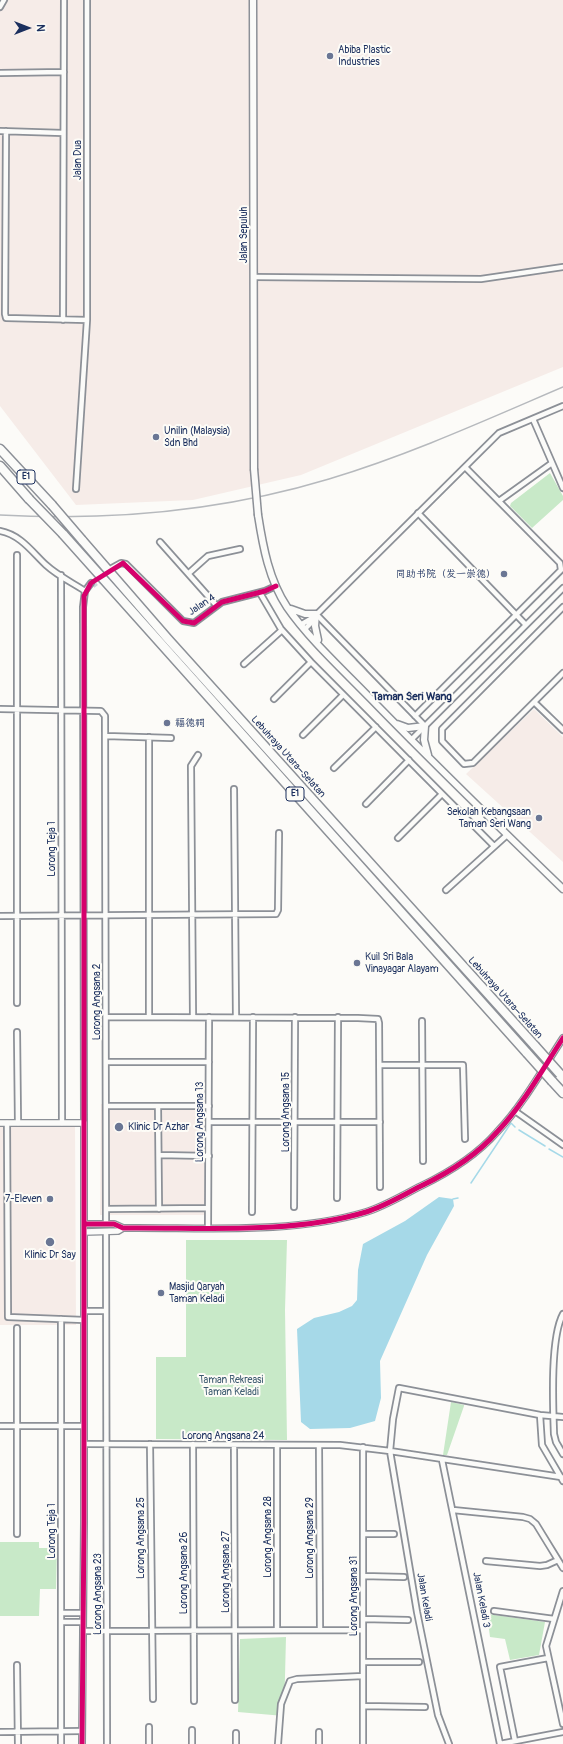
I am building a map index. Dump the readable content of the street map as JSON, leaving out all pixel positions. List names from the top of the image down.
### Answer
{
  "streets": {
    "highway": ["E1", "Lebuhraya Utara–Selatan"],
    "main road": ["Jalan Sepuluh"],
    "street": [
      "Jalan Dua",
      "Jalan 4",
      "Lorong Teja 1",
      "Lorong Angsana 2",
      "Lorong Angsana 15",
      "Lorong Angsana 13",
      "Lorong Angsana 24",
      "Lorong Angsana 28",
      "Lorong Angsana 25",
      "Lorong Angsana 29",
      "Lorong Angsana 27",
      "Lorong Angsana 26",
      "Lorong Angsana 23",
      "Lorong Angsana 31",
      "Jalan Keladi",
      "Jalan Keladi 3"
    ]
  },
  "crossings": [
    ["Jalan Sepuluh", "Jalan 4"],
    ["Lorong Angsana 24", "Lorong Angsana 28"],
    ["Lorong Angsana 24", "Lorong Angsana 25"],
    ["Lorong Angsana 24", "Lorong Angsana 29"],
    ["Lorong Angsana 24", "Lorong Angsana 27"],
    ["Lorong Angsana 24", "Lorong Angsana 26"],
    ["Lorong Angsana 24", "Lorong Angsana 23"],
    ["Lorong Angsana 24", "Lorong Angsana 31"],
    ["Lorong Angsana 24", "Jalan Keladi"],
    ["Lorong Angsana 24", "Jalan Keladi 3"]
  ],
  "districts": ["Taman Seri Wang"],
  "parks": ["Taman Rekreasi Taman Keladi"],
  "places": [
    "Abiba Plastic Industries",
    "Unilin (Malaysia) Sdn Bhd",
    "同助书院（发一崇德）",
    "福德祠",
    "Sekolah Kebangsaan Taman Seri Wang",
    "Kuil Sri Bala Vinayagar Alayam",
    "Klinic Dr Azhar",
    "7-Eleven",
    "Klinic Dr Say",
    "Masjid Qaryah Taman Keladi"
  ],
  "north": "right"
}
